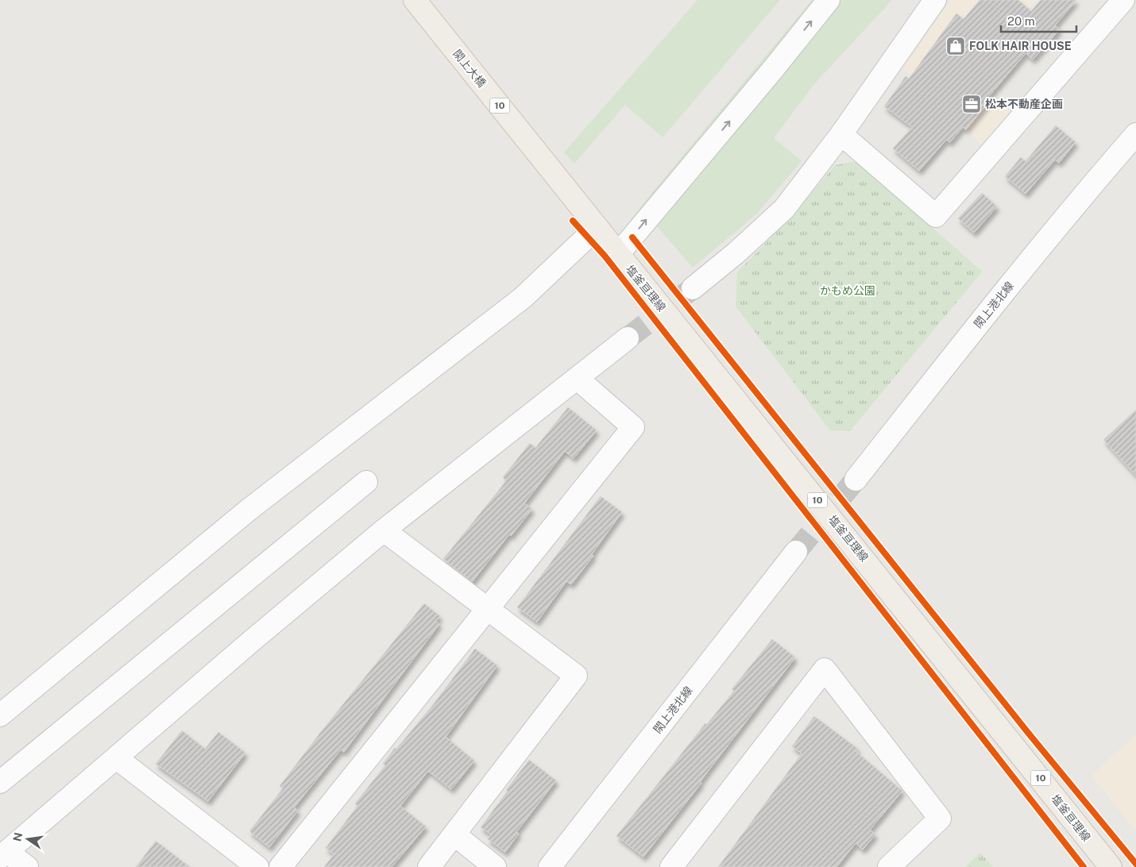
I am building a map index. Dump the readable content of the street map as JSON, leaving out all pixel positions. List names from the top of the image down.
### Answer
{
  "streets": {
    "main road": ["閖上大橋", "10", "塩釜亘理線"],
    "street": ["閖上港北線"]
  },
  "crossings": [
    ["閖上大橋", "塩釜亘理線"]
  ],
  "parks": ["かもめ公園"],
  "places": {
    "shop": ["FOLK HAIR HOUSE"],
    "office": ["松本不動産企画"]
  },
  "scale_bar": "20 m",
  "north": "left"
}
